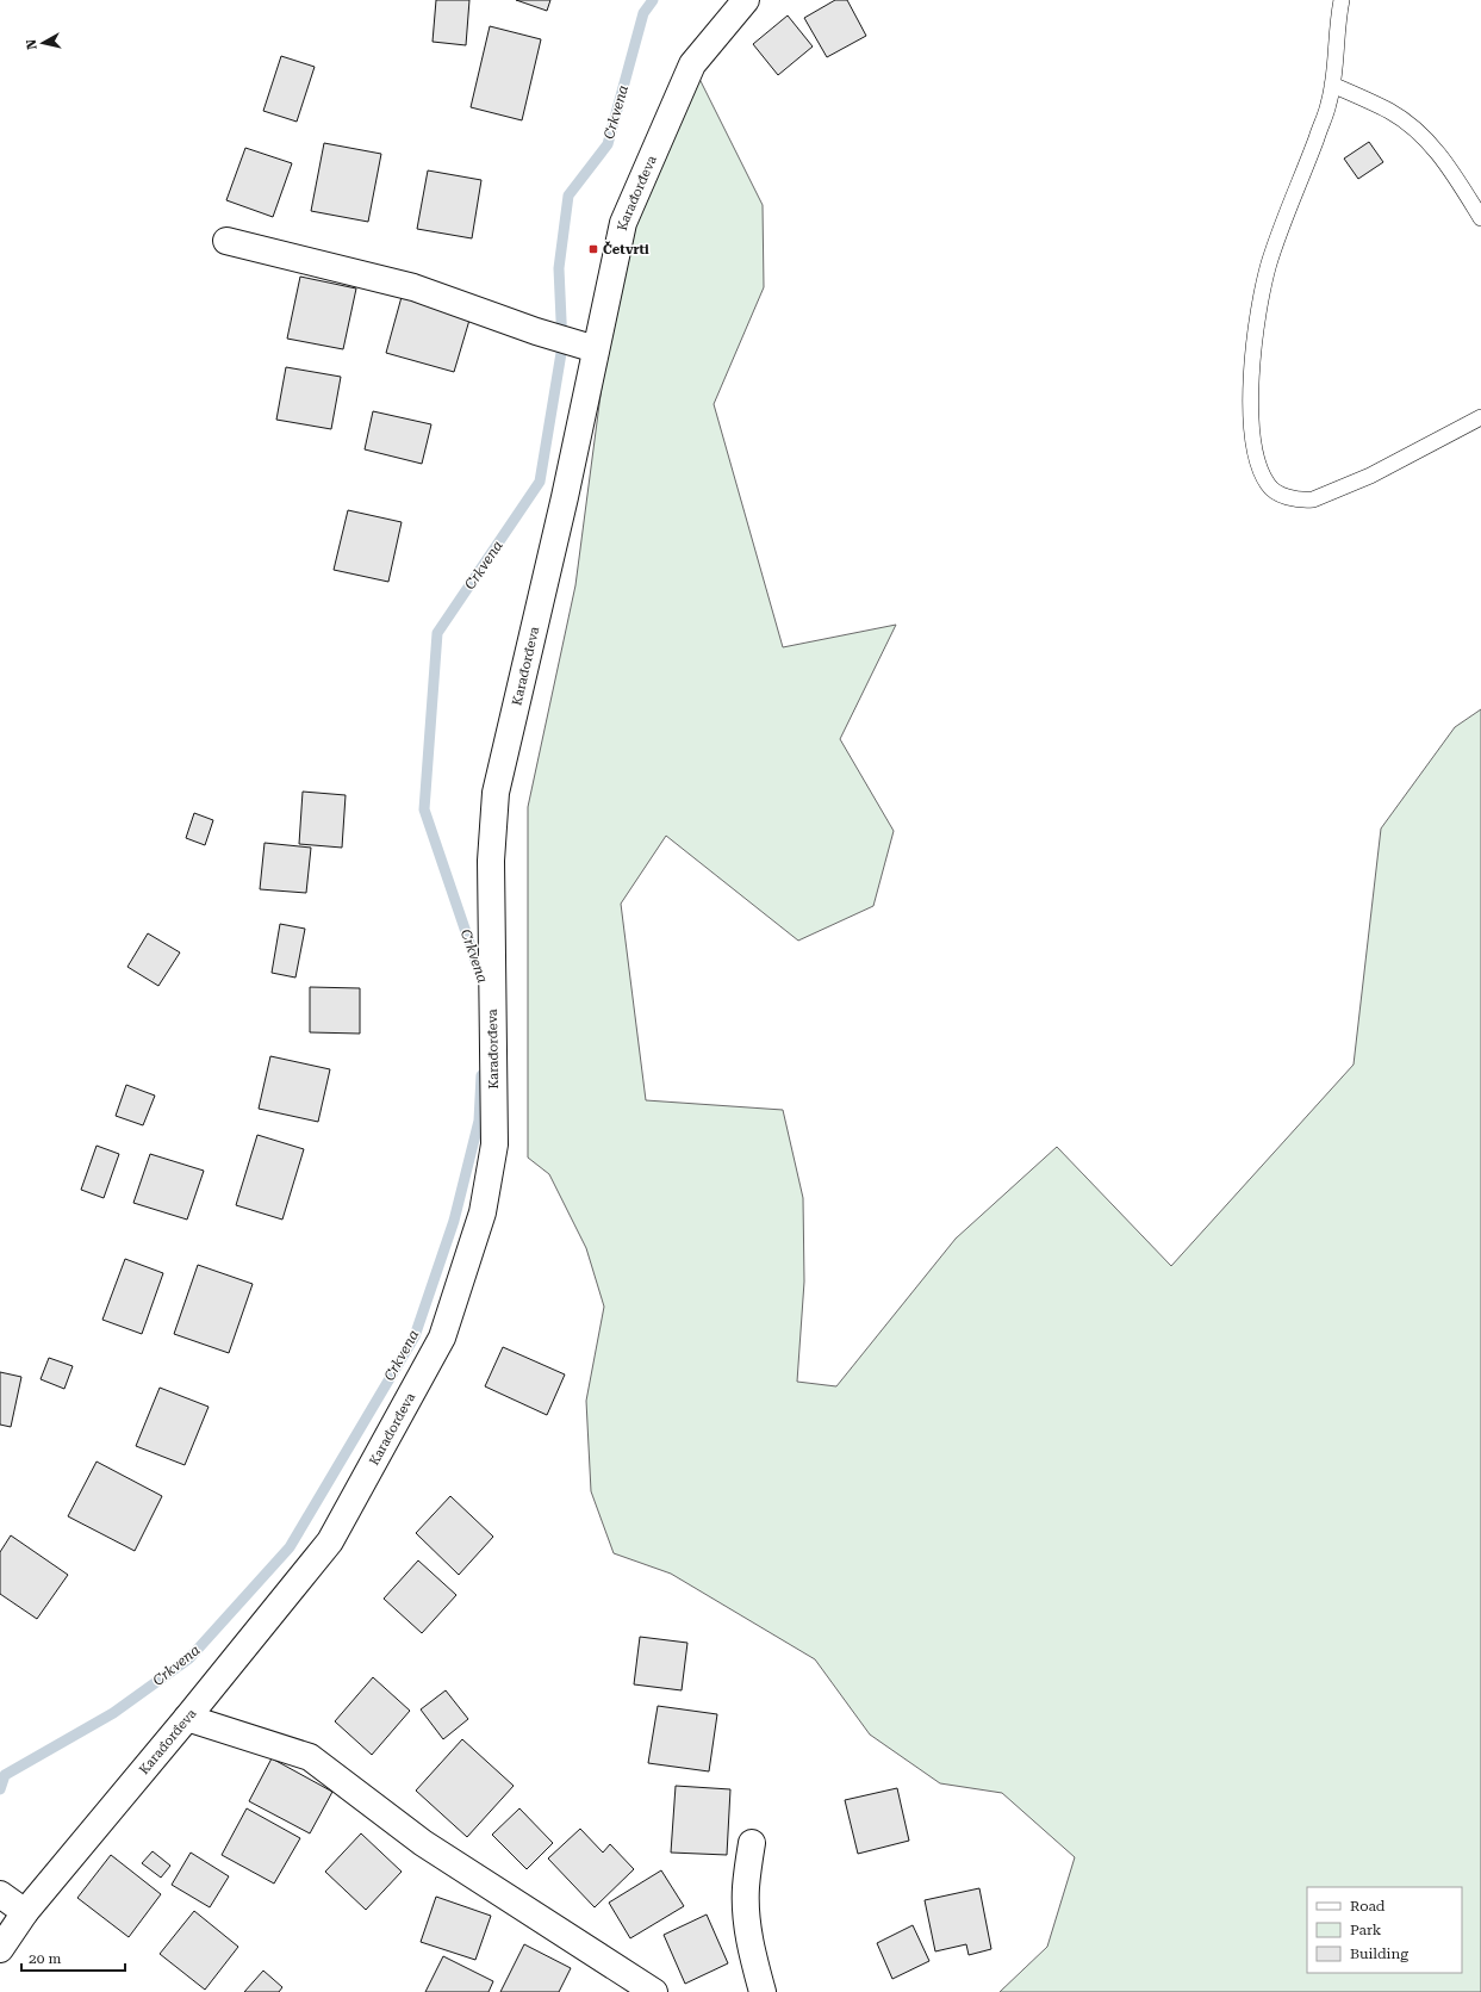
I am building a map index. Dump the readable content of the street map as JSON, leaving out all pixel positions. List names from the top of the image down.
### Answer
{
  "streets": {
    "main road": ["Karađorđeva"]
  },
  "water": ["Crkvena"],
  "places": {
    "transit": ["Četvrti"]
  },
  "legend": ["Road", "Park", "Building"],
  "scale_bar": "20 m",
  "north": "left"
}
